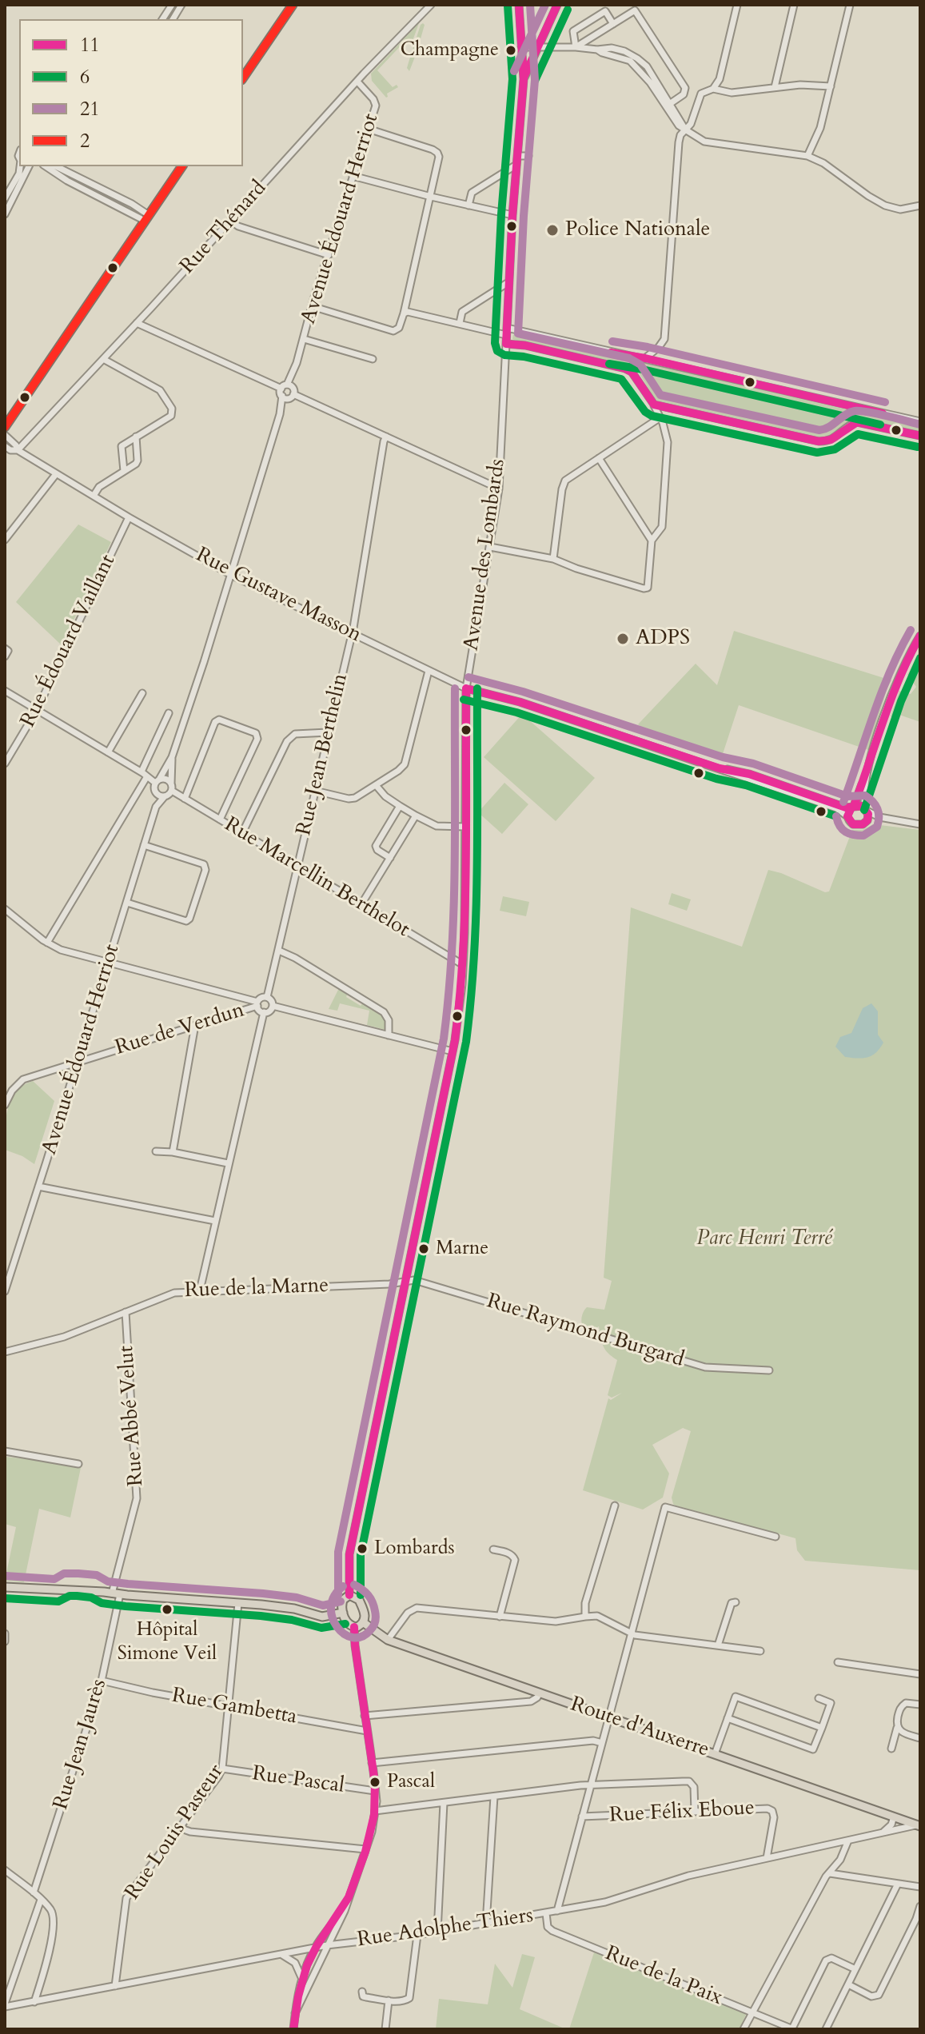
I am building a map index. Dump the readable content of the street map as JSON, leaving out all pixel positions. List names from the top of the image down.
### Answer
{
  "streets": {
    "main road": ["Route d'Auxerre"],
    "street": [
      "Avenue Édouard Herriot",
      "Rue Thénard",
      "Avenue des Lombards",
      "Rue Gustave Masson",
      "Rue Édouard Vaillant",
      "Rue Jean Berthelin",
      "Rue Marcellin Berthelot",
      "Rue de Verdun",
      "Rue de la Marne",
      "Rue Raymond Burgard",
      "Rue Abbé Velut",
      "Rue Gambetta",
      "Rue Jean Jaurès",
      "Rue Pascal",
      "Rue Félix Eboue",
      "Rue Louis Pasteur",
      "Rue Adolphe Thiers",
      "Rue de la Paix"
    ]
  },
  "crossings": [
    ["Avenue Édouard Herriot", "Rue Thénard"],
    ["Avenue Édouard Herriot", "Rue Gustave Masson"],
    ["Avenue Édouard Herriot", "Rue Marcellin Berthelot"],
    ["Avenue Édouard Herriot", "Rue de Verdun"],
    ["Rue Thénard", "Rue Gustave Masson"],
    ["Avenue des Lombards", "Rue Gustave Masson"],
    ["Avenue des Lombards", "Rue Marcellin Berthelot"],
    ["Avenue des Lombards", "Rue de la Marne"],
    ["Avenue des Lombards", "Rue Raymond Burgard"],
    ["Avenue des Lombards", "Route d'Auxerre"],
    ["Rue Gustave Masson", "Rue Édouard Vaillant"],
    ["Rue Gustave Masson", "Rue Jean Berthelin"],
    ["Rue Jean Berthelin", "Rue Marcellin Berthelot"],
    ["Rue Jean Berthelin", "Rue de Verdun"],
    ["Rue de la Marne", "Rue Raymond Burgard"],
    ["Rue de la Marne", "Rue Abbé Velut"],
    ["Rue Abbé Velut", "Rue Jean Jaurès"],
    ["Rue Gambetta", "Rue Jean Jaurès"],
    ["Rue Gambetta", "Rue Louis Pasteur"],
    ["Route d'Auxerre", "Rue Adolphe Thiers"],
    ["Rue Pascal", "Rue Louis Pasteur"],
    ["Rue Félix Eboue", "Rue Adolphe Thiers"],
    ["Rue Louis Pasteur", "Rue Adolphe Thiers"],
    ["Rue Adolphe Thiers", "Rue de la Paix"]
  ],
  "parks": ["Parc Henri Terré"],
  "places": [
    "Champagne",
    "Police Nationale",
    "ADPS",
    "Marne",
    "Lombards",
    "Hôpital Simone Veil",
    "Pascal"
  ],
  "lines": [
    "transit line 11",
    "transit line 21",
    "transit line 2",
    "transit line 6"
  ],
  "legend": [
    "11",
    "6",
    "21",
    "2"
  ]
}
